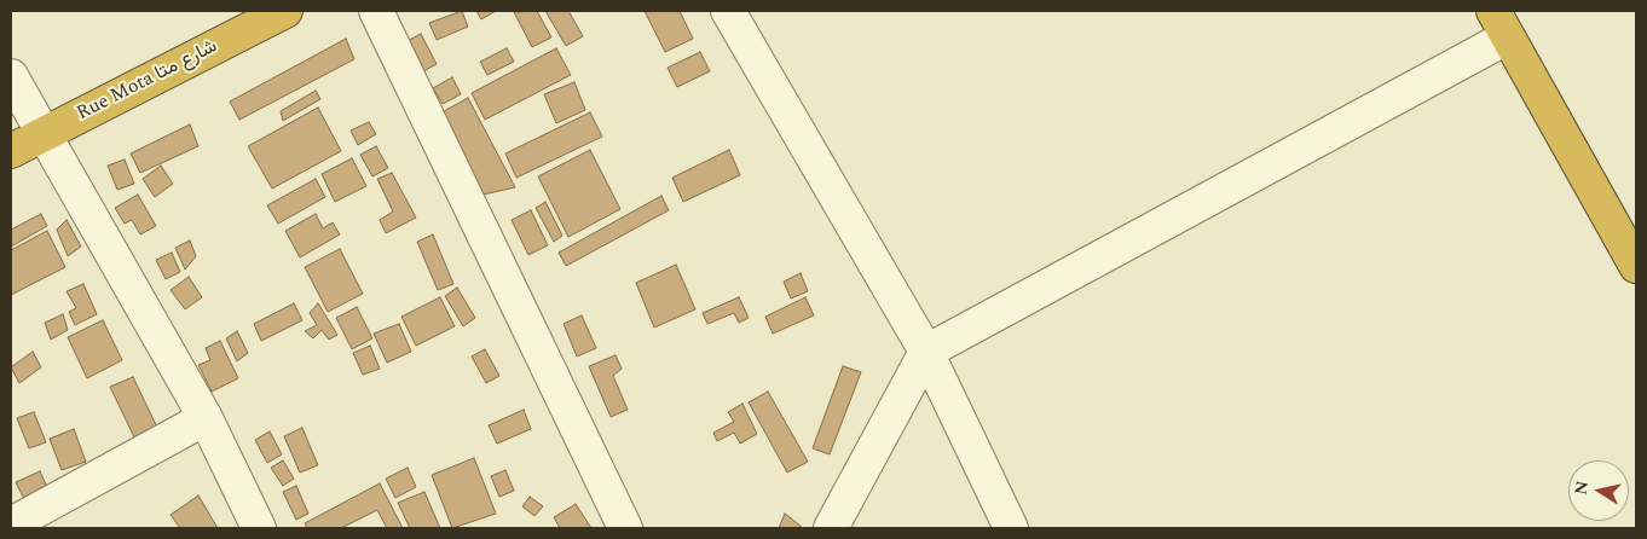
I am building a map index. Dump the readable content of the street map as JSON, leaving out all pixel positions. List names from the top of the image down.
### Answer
{
  "streets": {
    "highway": ["Rue Mota شارع متا"]
  },
  "north": "left"
}
